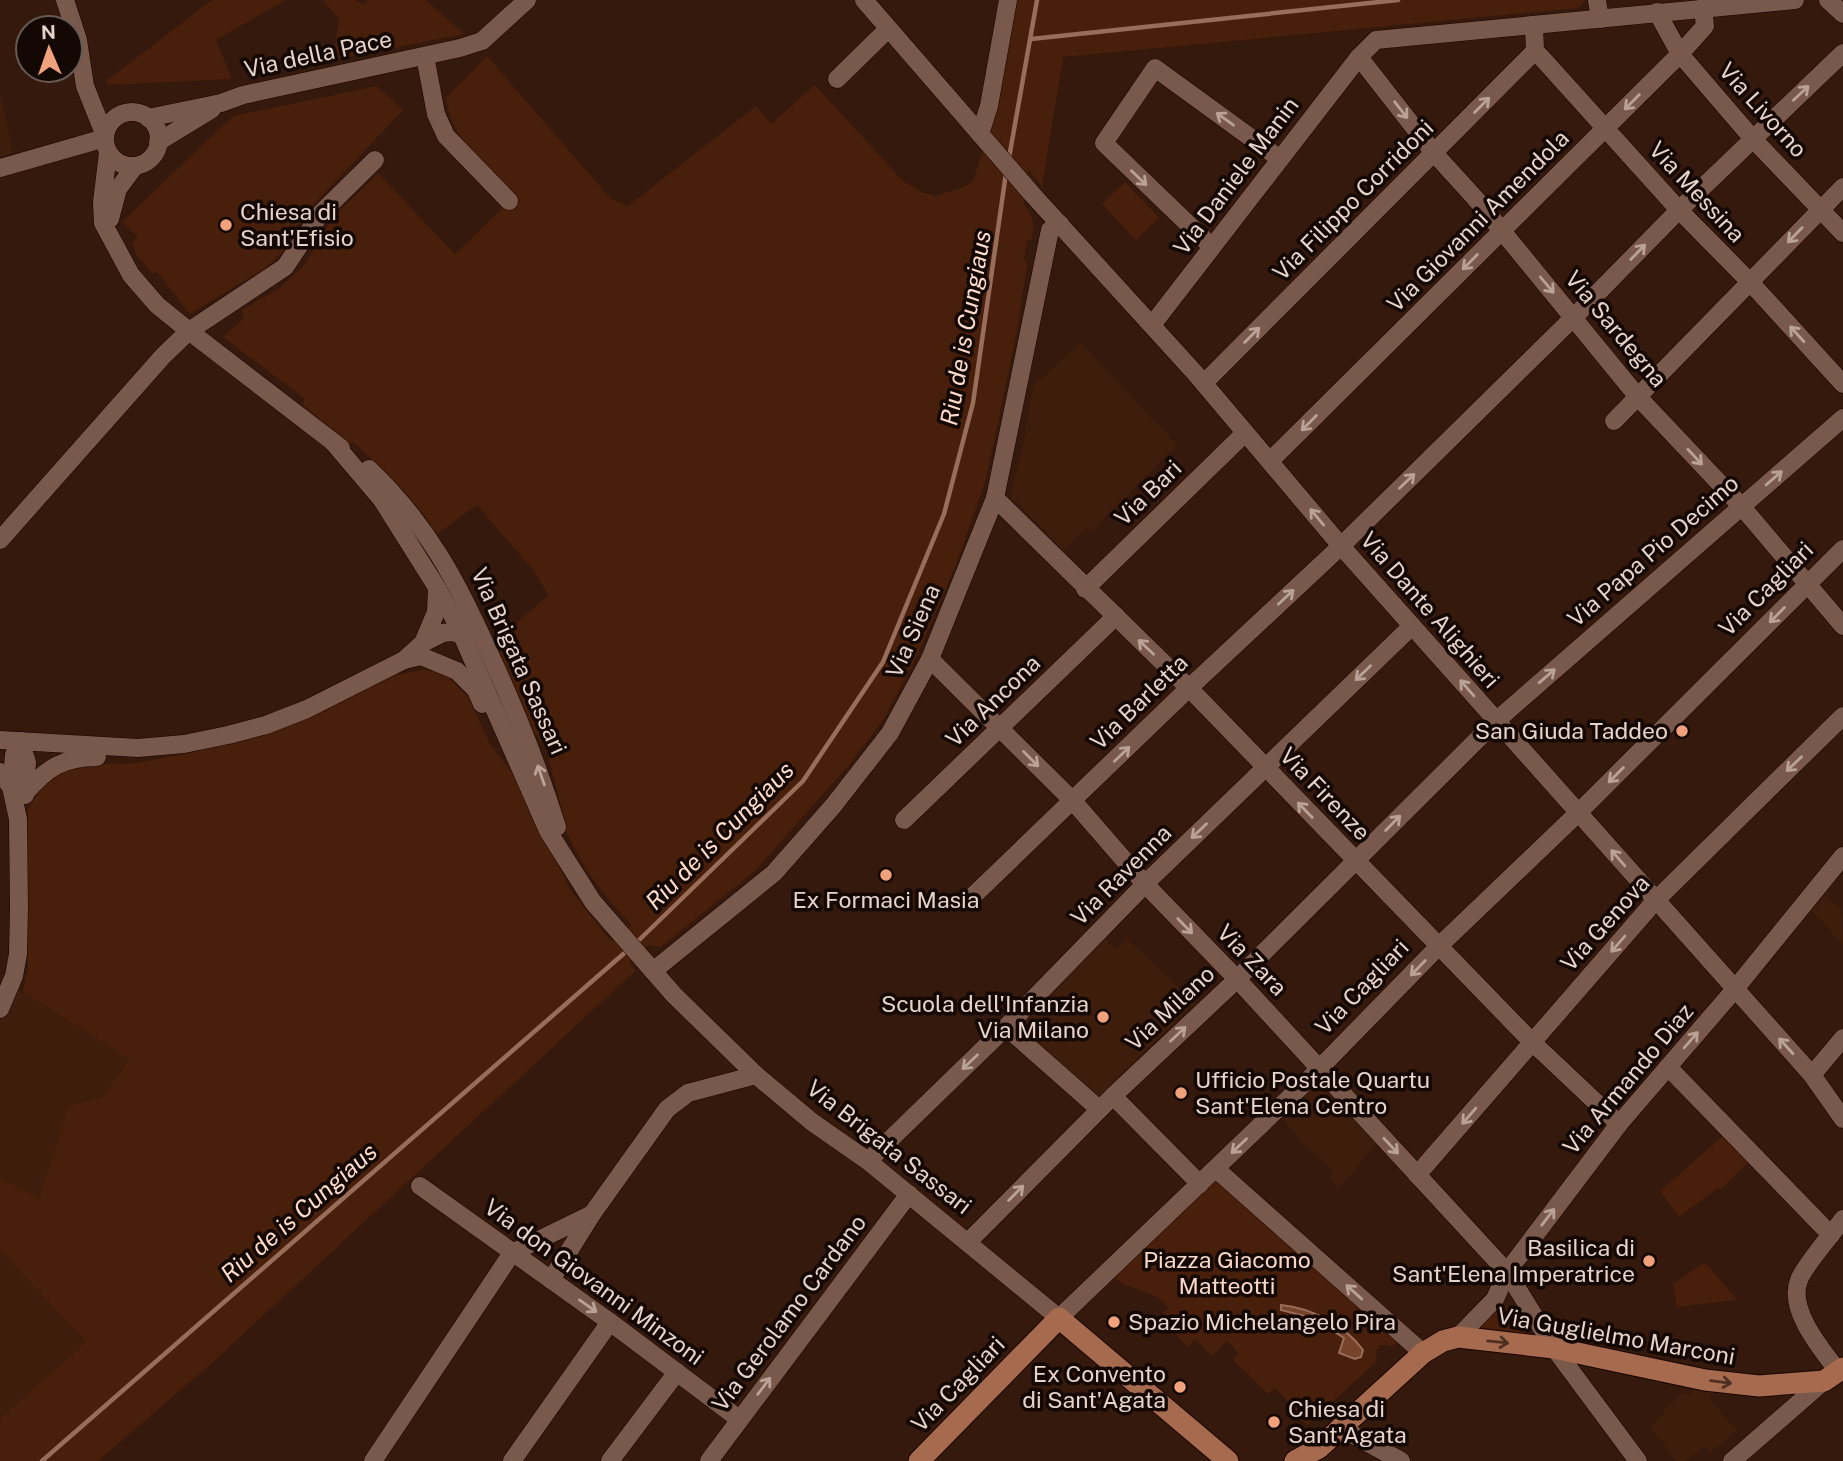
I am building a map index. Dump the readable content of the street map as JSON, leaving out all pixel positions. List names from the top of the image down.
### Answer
{
  "streets": {
    "main road": ["Via Cagliari", "Via Brigata Sassari", "Via Guglielmo Marconi"],
    "street": [
      "Via della Pace",
      "Via Livorno",
      "Via Daniele Manin",
      "Via Messina",
      "Via Filippo Corridoni",
      "Via Giovanni Amendola",
      "Via Sardegna",
      "Via Bari",
      "Via Papa Pio Decimo",
      "Via Dante Alighieri",
      "Via Siena",
      "Via Ancona",
      "Via Barletta",
      "Via Firenze",
      "Via Ravenna",
      "Via Genova",
      "Via Zara",
      "Via Milano",
      "Via Armando Diaz",
      "Via don Giovanni Minzoni",
      "Via Gerolamo Cardano"
    ]
  },
  "crossings": [
    ["Via Livorno", "Via Daniele Manin"],
    ["Via Livorno", "Via Giovanni Amendola"],
    ["Via Livorno", "Via Barletta"],
    ["Via Daniele Manin", "Via Giovanni Amendola"],
    ["Via Daniele Manin", "Via Sardegna"],
    ["Via Daniele Manin", "Via Dante Alighieri"],
    ["Via Messina", "Via Filippo Corridoni"],
    ["Via Messina", "Via Giovanni Amendola"],
    ["Via Messina", "Via Barletta"],
    ["Via Filippo Corridoni", "Via Sardegna"],
    ["Via Filippo Corridoni", "Via Dante Alighieri"],
    ["Via Giovanni Amendola", "Via Sardegna"],
    ["Via Giovanni Amendola", "Via Dante Alighieri"],
    ["Via Sardegna", "Via Papa Pio Decimo"],
    ["Via Sardegna", "Via Cagliari"],
    ["Via Sardegna", "Via Barletta"],
    ["Via Bari", "Via Dante Alighieri"],
    ["Via Bari", "Via Firenze"],
    ["Via Papa Pio Decimo", "Via Dante Alighieri"],
    ["Via Papa Pio Decimo", "Via Milano"],
    ["Via Cagliari", "Via Dante Alighieri"],
    ["Via Cagliari", "Via Brigata Sassari"],
    ["Via Cagliari", "Via Firenze"],
    ["Via Cagliari", "Via Zara"],
    ["Via Dante Alighieri", "Via Siena"],
    ["Via Dante Alighieri", "Via Barletta"],
    ["Via Dante Alighieri", "Via Ravenna"],
    ["Via Dante Alighieri", "Via Genova"],
    ["Via Dante Alighieri", "Via Milano"],
    ["Via Dante Alighieri", "Via Armando Diaz"],
    ["Via Siena", "Via Brigata Sassari"],
    ["Via Siena", "Via Firenze"],
    ["Via Siena", "Via Zara"],
    ["Via Brigata Sassari", "Via Ravenna"],
    ["Via Brigata Sassari", "Via Milano"],
    ["Via Brigata Sassari", "Via Gerolamo Cardano"],
    ["Via Ancona", "Via Firenze"],
    ["Via Ancona", "Via Zara"],
    ["Via Barletta", "Via Firenze"],
    ["Via Barletta", "Via Zara"],
    ["Via Firenze", "Via Ravenna"],
    ["Via Firenze", "Via Genova"],
    ["Via Firenze", "Via Milano"],
    ["Via Firenze", "Via Armando Diaz"],
    ["Via Ravenna", "Via Zara"],
    ["Via Genova", "Via Zara"],
    ["Via Zara", "Via Milano"],
    ["Via Zara", "Via Armando Diaz"],
    ["Via Zara", "Via Guglielmo Marconi"],
    ["Via Armando Diaz", "Via Guglielmo Marconi"],
    ["Via don Giovanni Minzoni", "Via Gerolamo Cardano"]
  ],
  "one_way": [
    "Via Filippo Corridoni",
    "Via Giovanni Amendola",
    "Via Sardegna",
    "Via Papa Pio Decimo",
    "Via Cagliari",
    "Via Barletta",
    "Via Ravenna",
    "Via Genova",
    "Via Milano",
    "Via Armando Diaz",
    "Via Gerolamo Cardano",
    "Via Guglielmo Marconi"
  ],
  "water": ["Riu de is Cungiaus"],
  "parks": ["Piazza Giacomo Matteotti"],
  "places": [
    "Chiesa di Sant'Efisio",
    "San Giuda Taddeo",
    "Ex Formaci Masia",
    "Scuola dell'Infanzia Via Milano",
    "Ufficio Postale Quartu Sant'Elena Centro",
    "Basilica di Sant'Elena Imperatrice",
    "Spazio Michelangelo Pira",
    "Ex Convento di Sant'Agata",
    "Chiesa di Sant'Agata"
  ],
  "north": "top"
}
